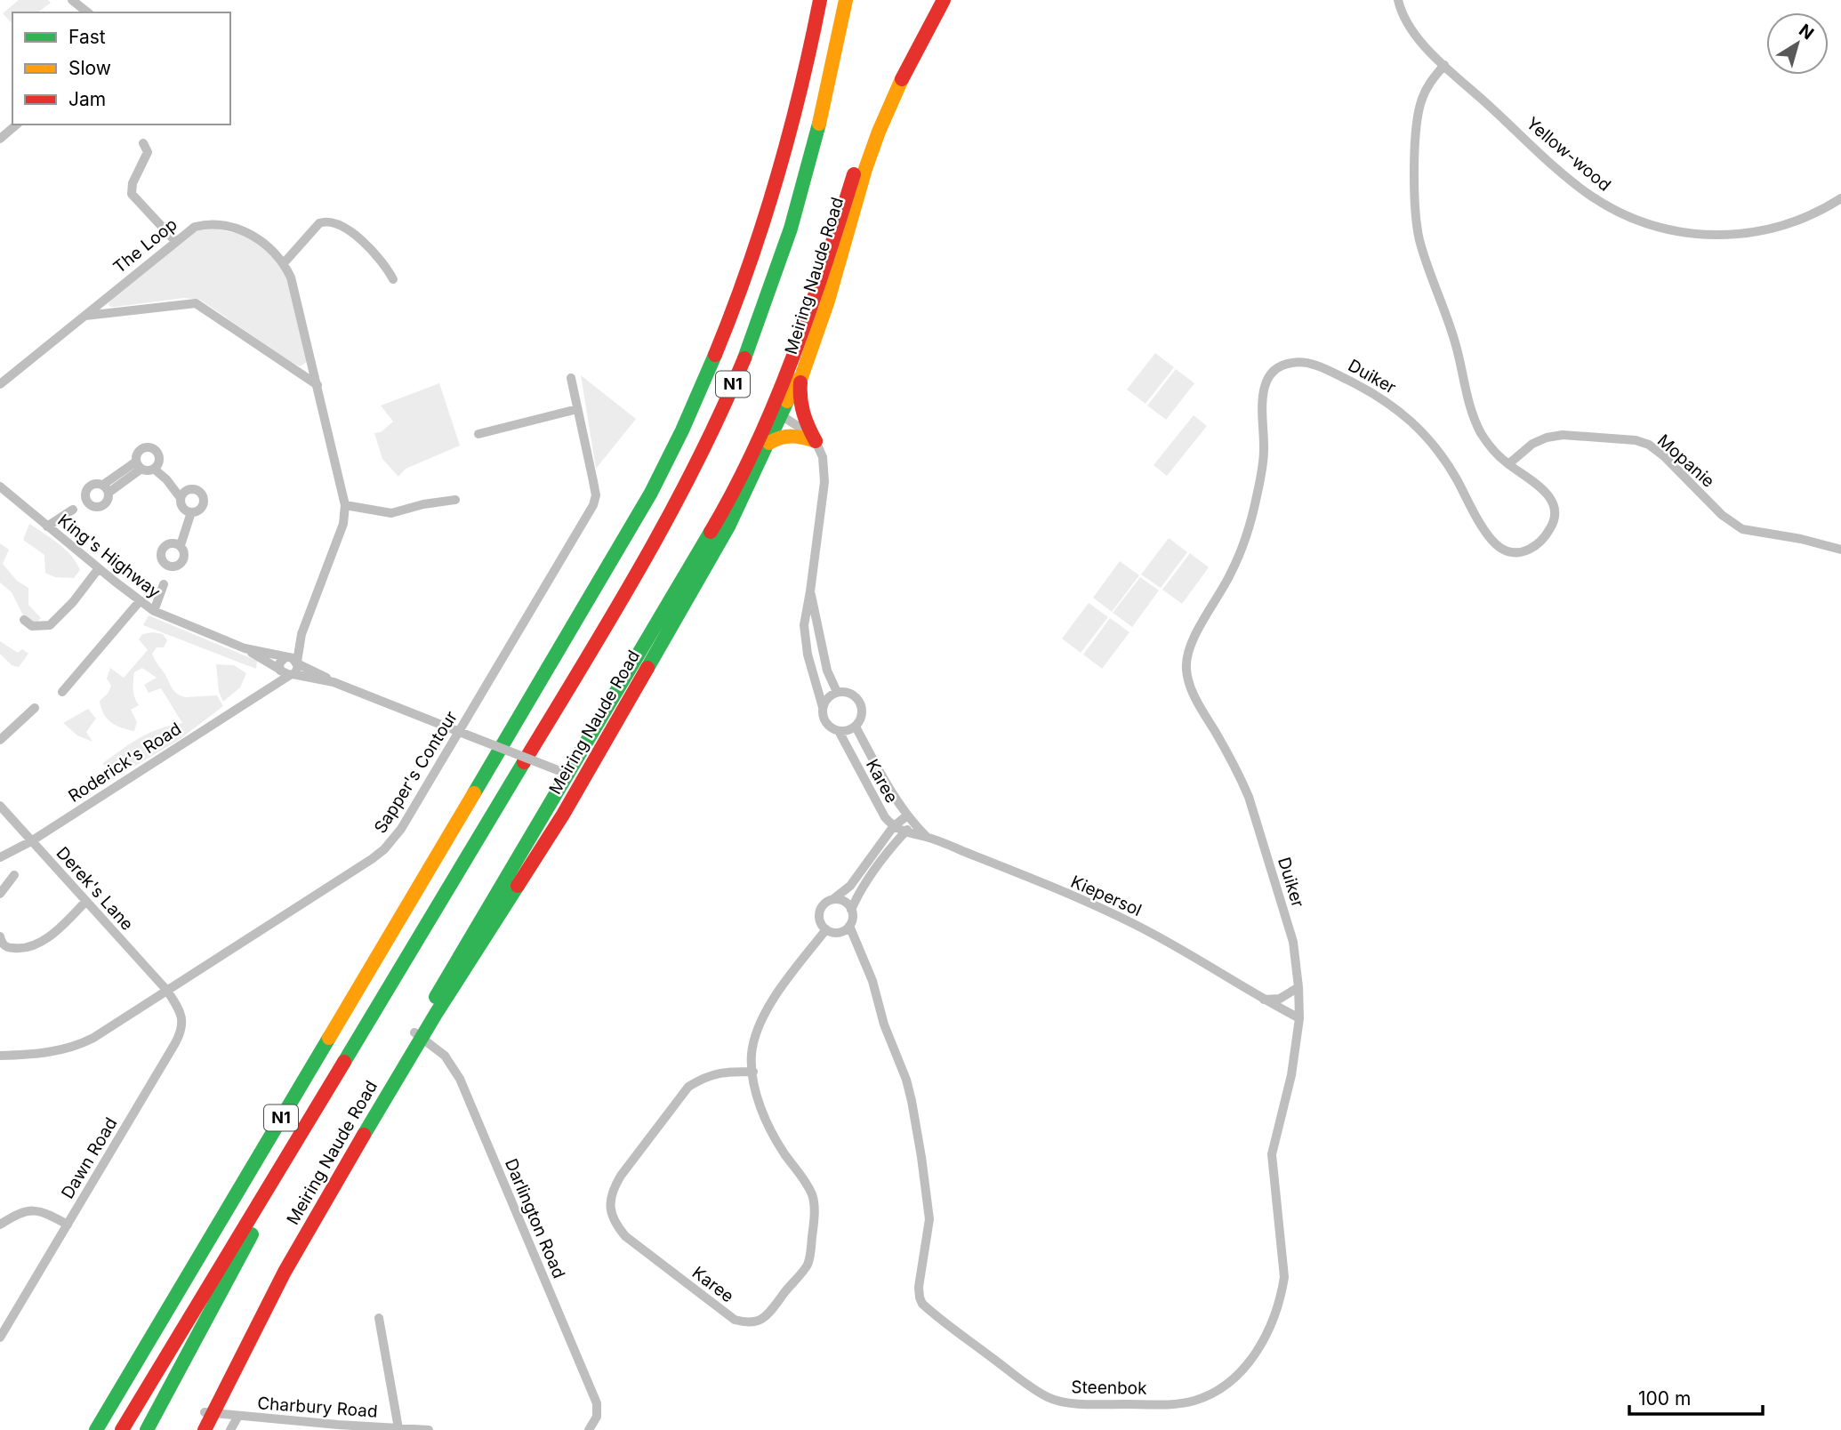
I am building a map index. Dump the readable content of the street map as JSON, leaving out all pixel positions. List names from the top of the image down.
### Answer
{
  "streets": {
    "main road": ["Meiring Naude Road", "N1"],
    "street": [
      "Yellow-wood",
      "The Loop",
      "Duiker",
      "Mopanie",
      "King's Highway",
      "Roderick's Road",
      "Sapper's Contour",
      "Karee",
      "Derek's Lane",
      "Kiepersol",
      "Dawn Road",
      "Darlington Road",
      "Steenbok",
      "Charbury Road"
    ]
  },
  "crossings": [
    ["Yellow-wood", "Duiker"],
    ["The Loop", "King's Highway"],
    ["The Loop", "Roderick's Road"],
    ["Meiring Naude Road", "Darlington Road"],
    ["Meiring Naude Road", "Charbury Road"],
    ["Duiker", "Mopanie"],
    ["Duiker", "Kiepersol"],
    ["Duiker", "Steenbok"],
    ["King's Highway", "Roderick's Road"],
    ["Roderick's Road", "Derek's Lane"],
    ["Sapper's Contour", "Derek's Lane"],
    ["Sapper's Contour", "Dawn Road"],
    ["Karee", "Kiepersol"],
    ["Derek's Lane", "Dawn Road"],
    ["Kiepersol", "Steenbok"]
  ],
  "legend": ["Fast", "Slow", "Jam"],
  "scale_bar": "100 m",
  "north": "top right"
}
